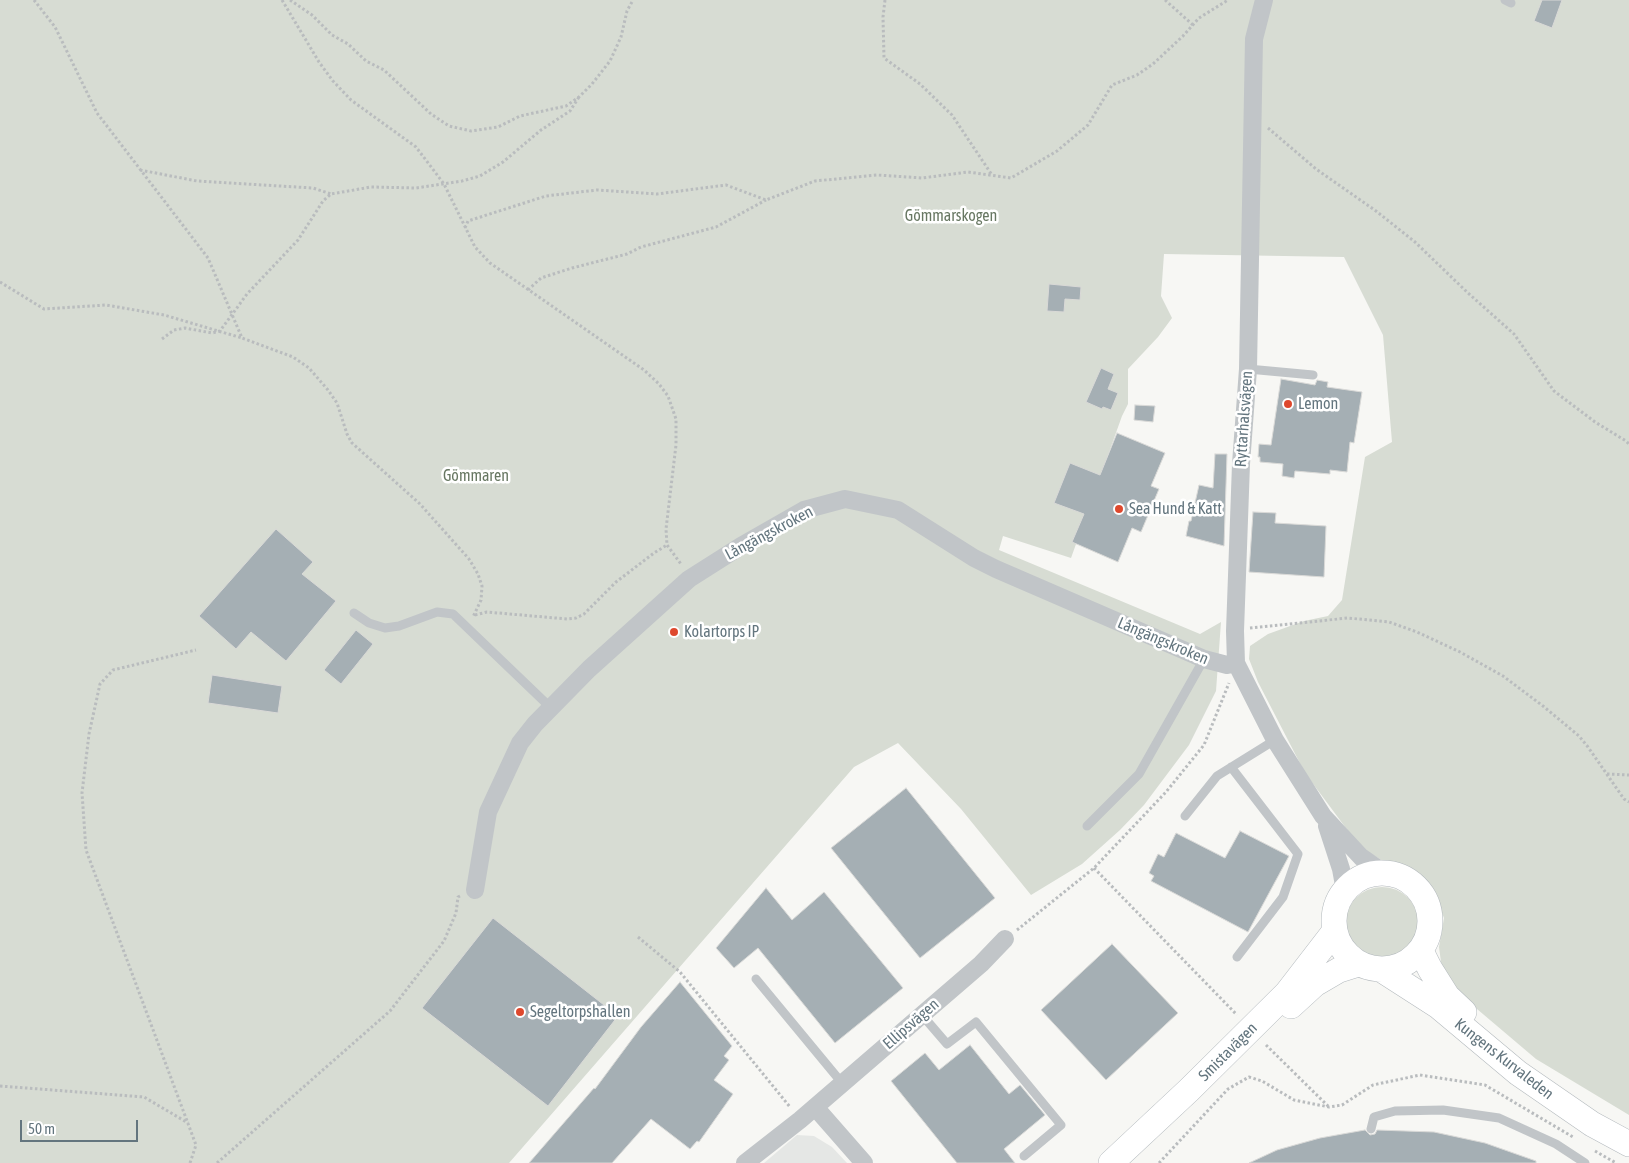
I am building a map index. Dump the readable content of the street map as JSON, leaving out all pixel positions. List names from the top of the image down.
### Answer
{
  "streets": {
    "street": [
      "Ryttarhalsvägen",
      "Långängskroken",
      "Ellipsvägen",
      "Smistavägen",
      "Kungens Kurvaleden"
    ]
  },
  "crossings": [
    ["Ryttarhalsvägen", "Långängskroken"],
    ["Ryttarhalsvägen", "Smistavägen"],
    ["Ryttarhalsvägen", "Kungens Kurvaleden"],
    ["Smistavägen", "Kungens Kurvaleden"]
  ],
  "parks": ["Gömmarskogen", "Gömmaren"],
  "places": [
    "Lemon",
    "Sea Hund & Katt",
    "Kolartorps IP",
    "Segeltorpshallen"
  ],
  "scale_bar": "50 m"
}
